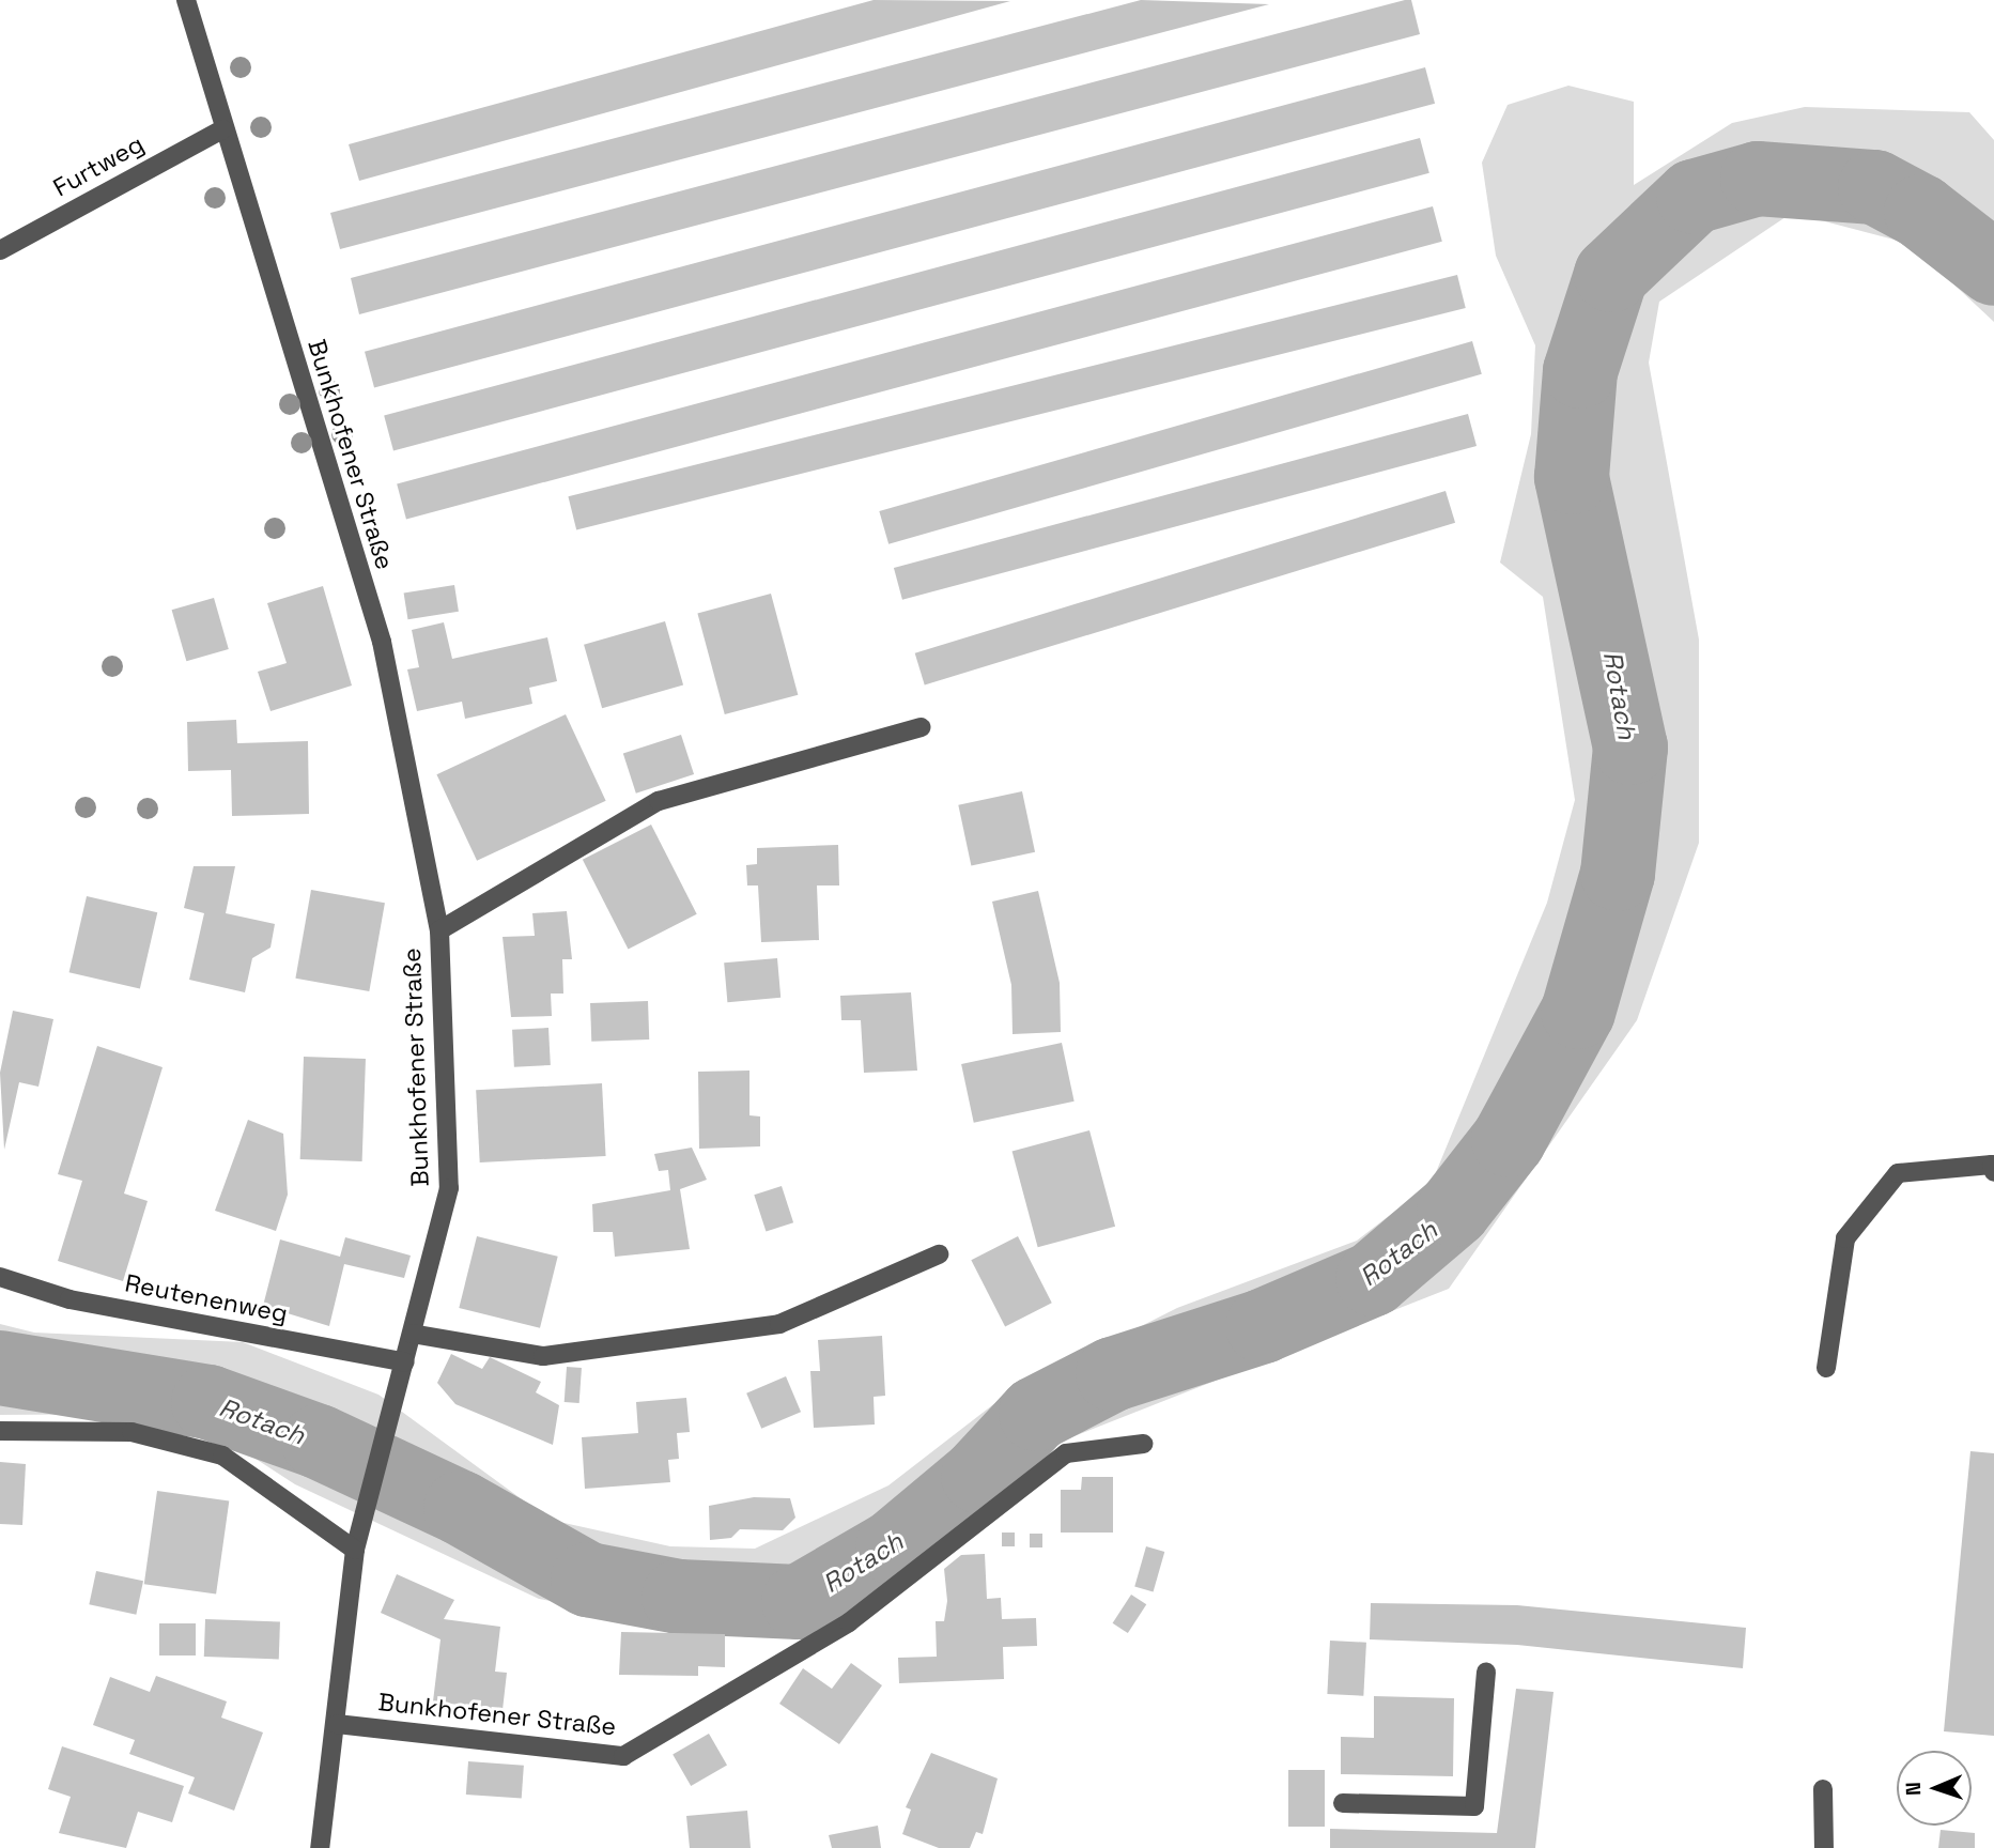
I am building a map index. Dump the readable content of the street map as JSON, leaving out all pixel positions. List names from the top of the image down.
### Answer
{
  "streets": {
    "street": ["Furtweg", "Bunkhofener Straße", "Reutenenweg"]
  },
  "crossings": [
    ["Furtweg", "Bunkhofener Straße"],
    ["Bunkhofener Straße", "Reutenenweg"]
  ],
  "water": ["Rotach"],
  "north": "left"
}
